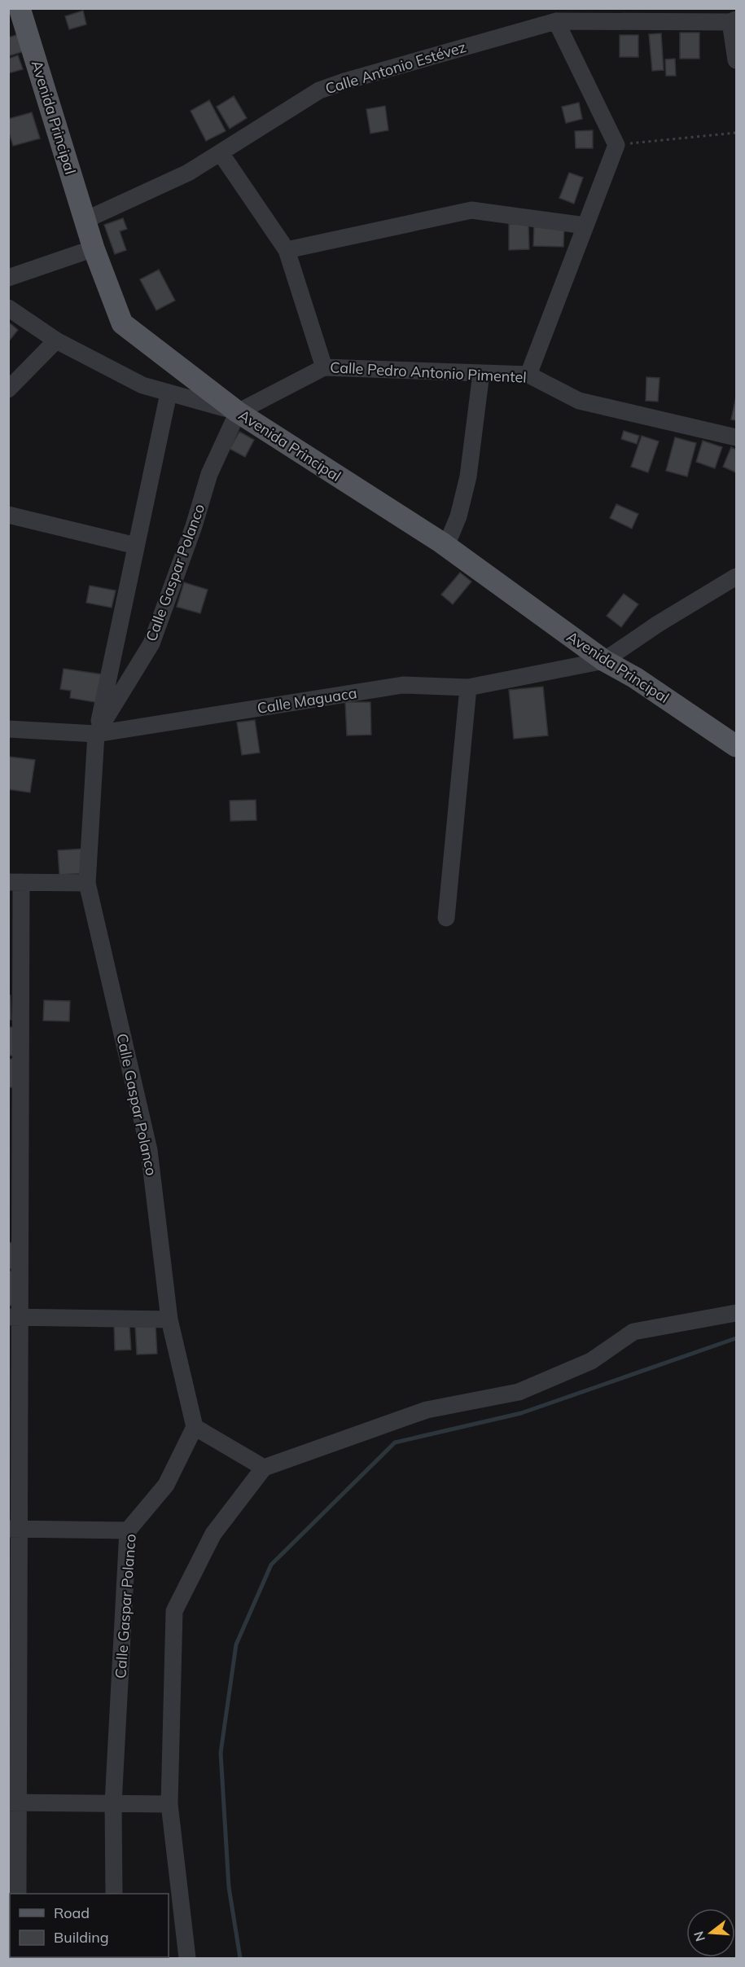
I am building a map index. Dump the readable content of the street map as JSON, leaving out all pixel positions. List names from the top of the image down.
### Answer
{
  "streets": {
    "main road": ["Avenida Principal"],
    "street": [
      "Calle Antonio Estévez",
      "Calle Pedro Antonio Pimentel",
      "Calle Gaspar Polanco",
      "Calle Maguaca"
    ]
  },
  "crossings": [
    ["Calle Antonio Estévez", "Avenida Principal"],
    ["Avenida Principal", "Calle Pedro Antonio Pimentel"],
    ["Avenida Principal", "Calle Gaspar Polanco"],
    ["Avenida Principal", "Calle Maguaca"],
    ["Calle Pedro Antonio Pimentel", "Calle Gaspar Polanco"],
    ["Calle Gaspar Polanco", "Calle Maguaca"]
  ],
  "legend": ["Road", "Building"],
  "north": "left"
}
